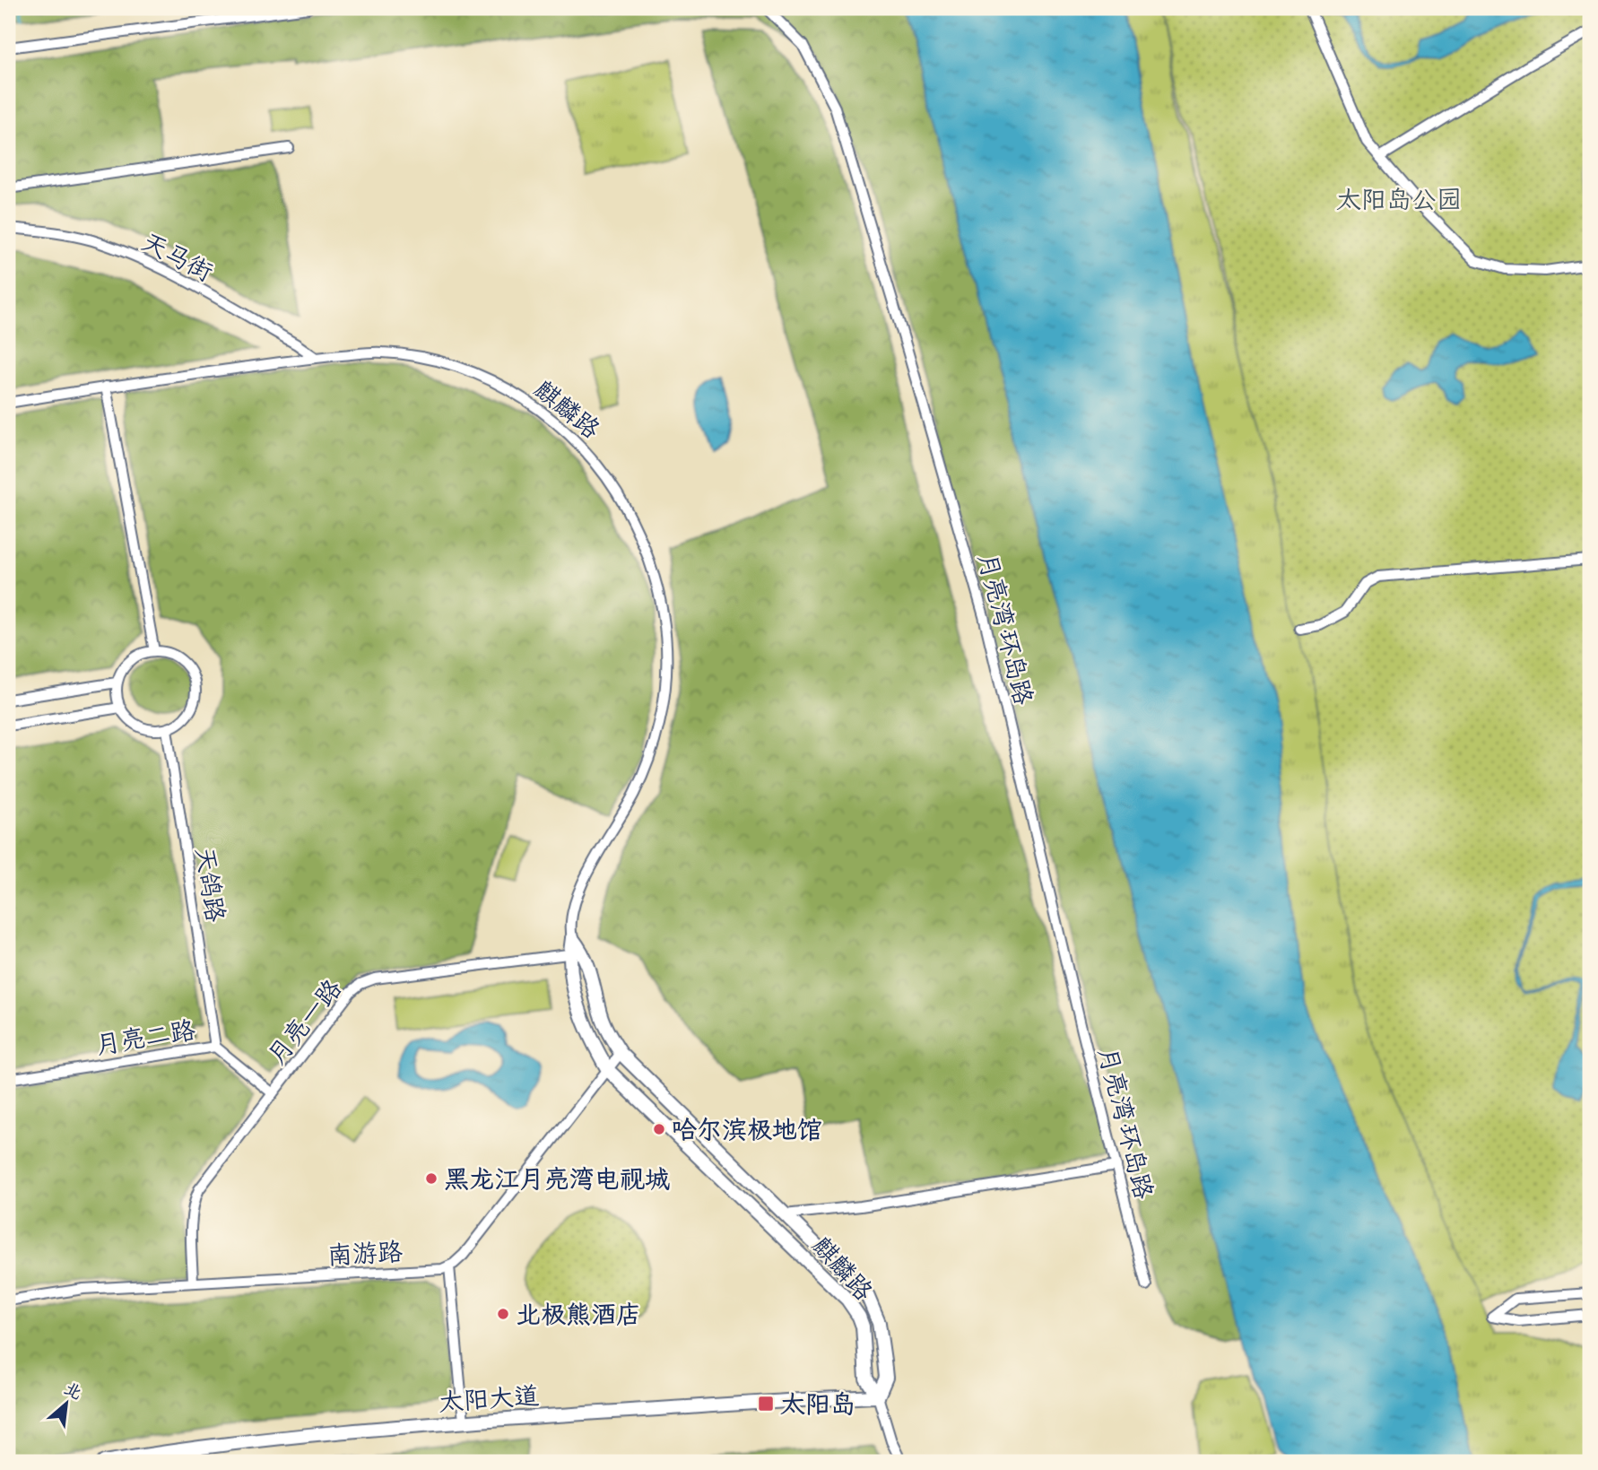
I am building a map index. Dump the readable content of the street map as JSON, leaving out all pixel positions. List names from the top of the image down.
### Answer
{
  "streets": {
    "main road": ["麒麟路", "太阳大道"],
    "street": [
      "天马街",
      "月亮湾·环岛路",
      "天鸽路",
      "月亮一路",
      "月亮二路",
      "南游路"
    ]
  },
  "crossings": [
    ["天马街", "麒麟路"],
    ["麒麟路", "月亮一路"],
    ["麒麟路", "太阳大道"],
    ["天鸽路", "月亮二路"],
    ["月亮一路", "月亮二路"],
    ["月亮一路", "南游路"]
  ],
  "parks": ["太阳岛公园"],
  "places": {
    "other": ["哈尔滨极地馆", "黑龙江月亮湾电视城", "北极熊酒店"],
    "transit": ["太阳岛"]
  },
  "north": "top right"
}
